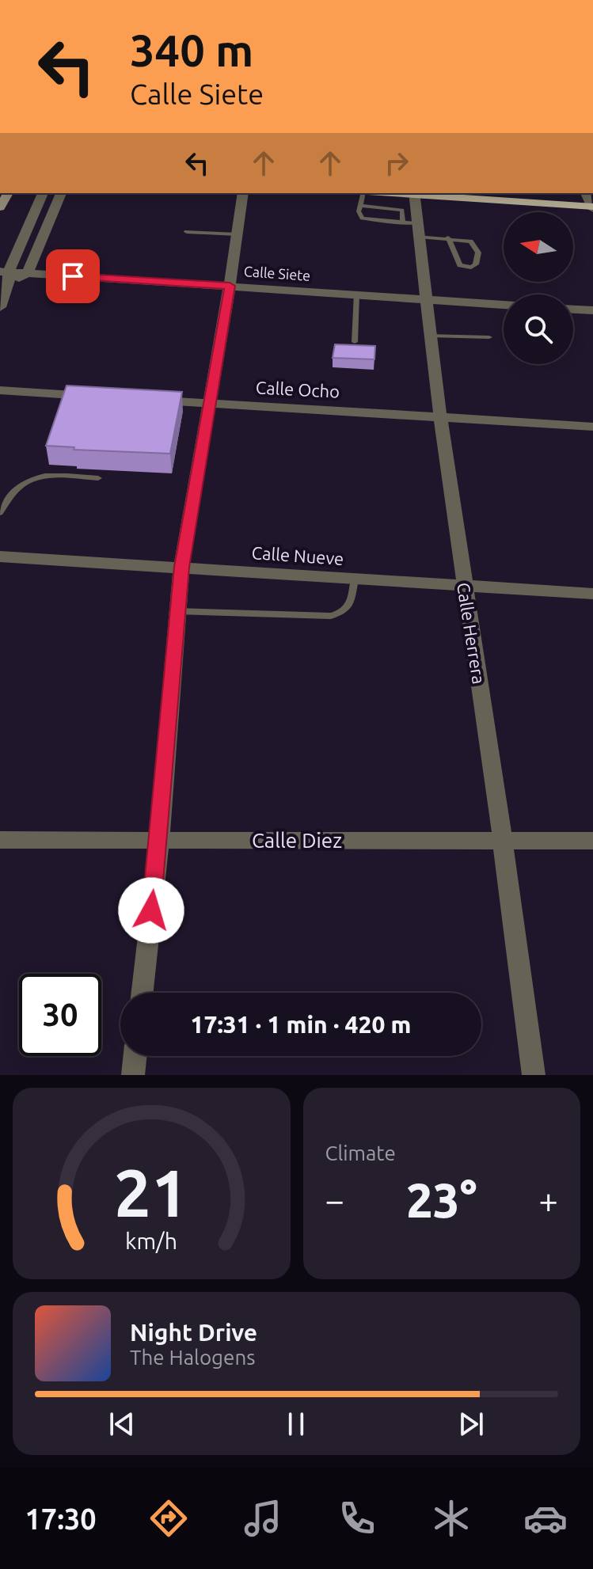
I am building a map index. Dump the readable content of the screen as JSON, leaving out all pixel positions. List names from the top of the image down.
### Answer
{
  "streets": {
    "street": [
      "Calle Siete",
      "Calle Ocho",
      "Calle Nueve",
      "Calle Herrera",
      "Calle Diez"
    ]
  },
  "crossings": [
    ["Calle Siete", "Calle Herrera"],
    ["Calle Ocho", "Calle Herrera"],
    ["Calle Nueve", "Calle Herrera"],
    ["Calle Herrera", "Calle Diez"]
  ],
  "north": "left",
  "page": {
    "turn": ["340 m", "Calle Siete"],
    "limit": "30",
    "trip": "17:31 · 1 min · 420 m",
    "tile": "Climate",
    "heat": ["−", "23°", "+"],
    "song": ["Night Drive", "The Halogens"],
    "tabs": "17:30",
    "gauge": ["21", "km/h"]
  }
}
